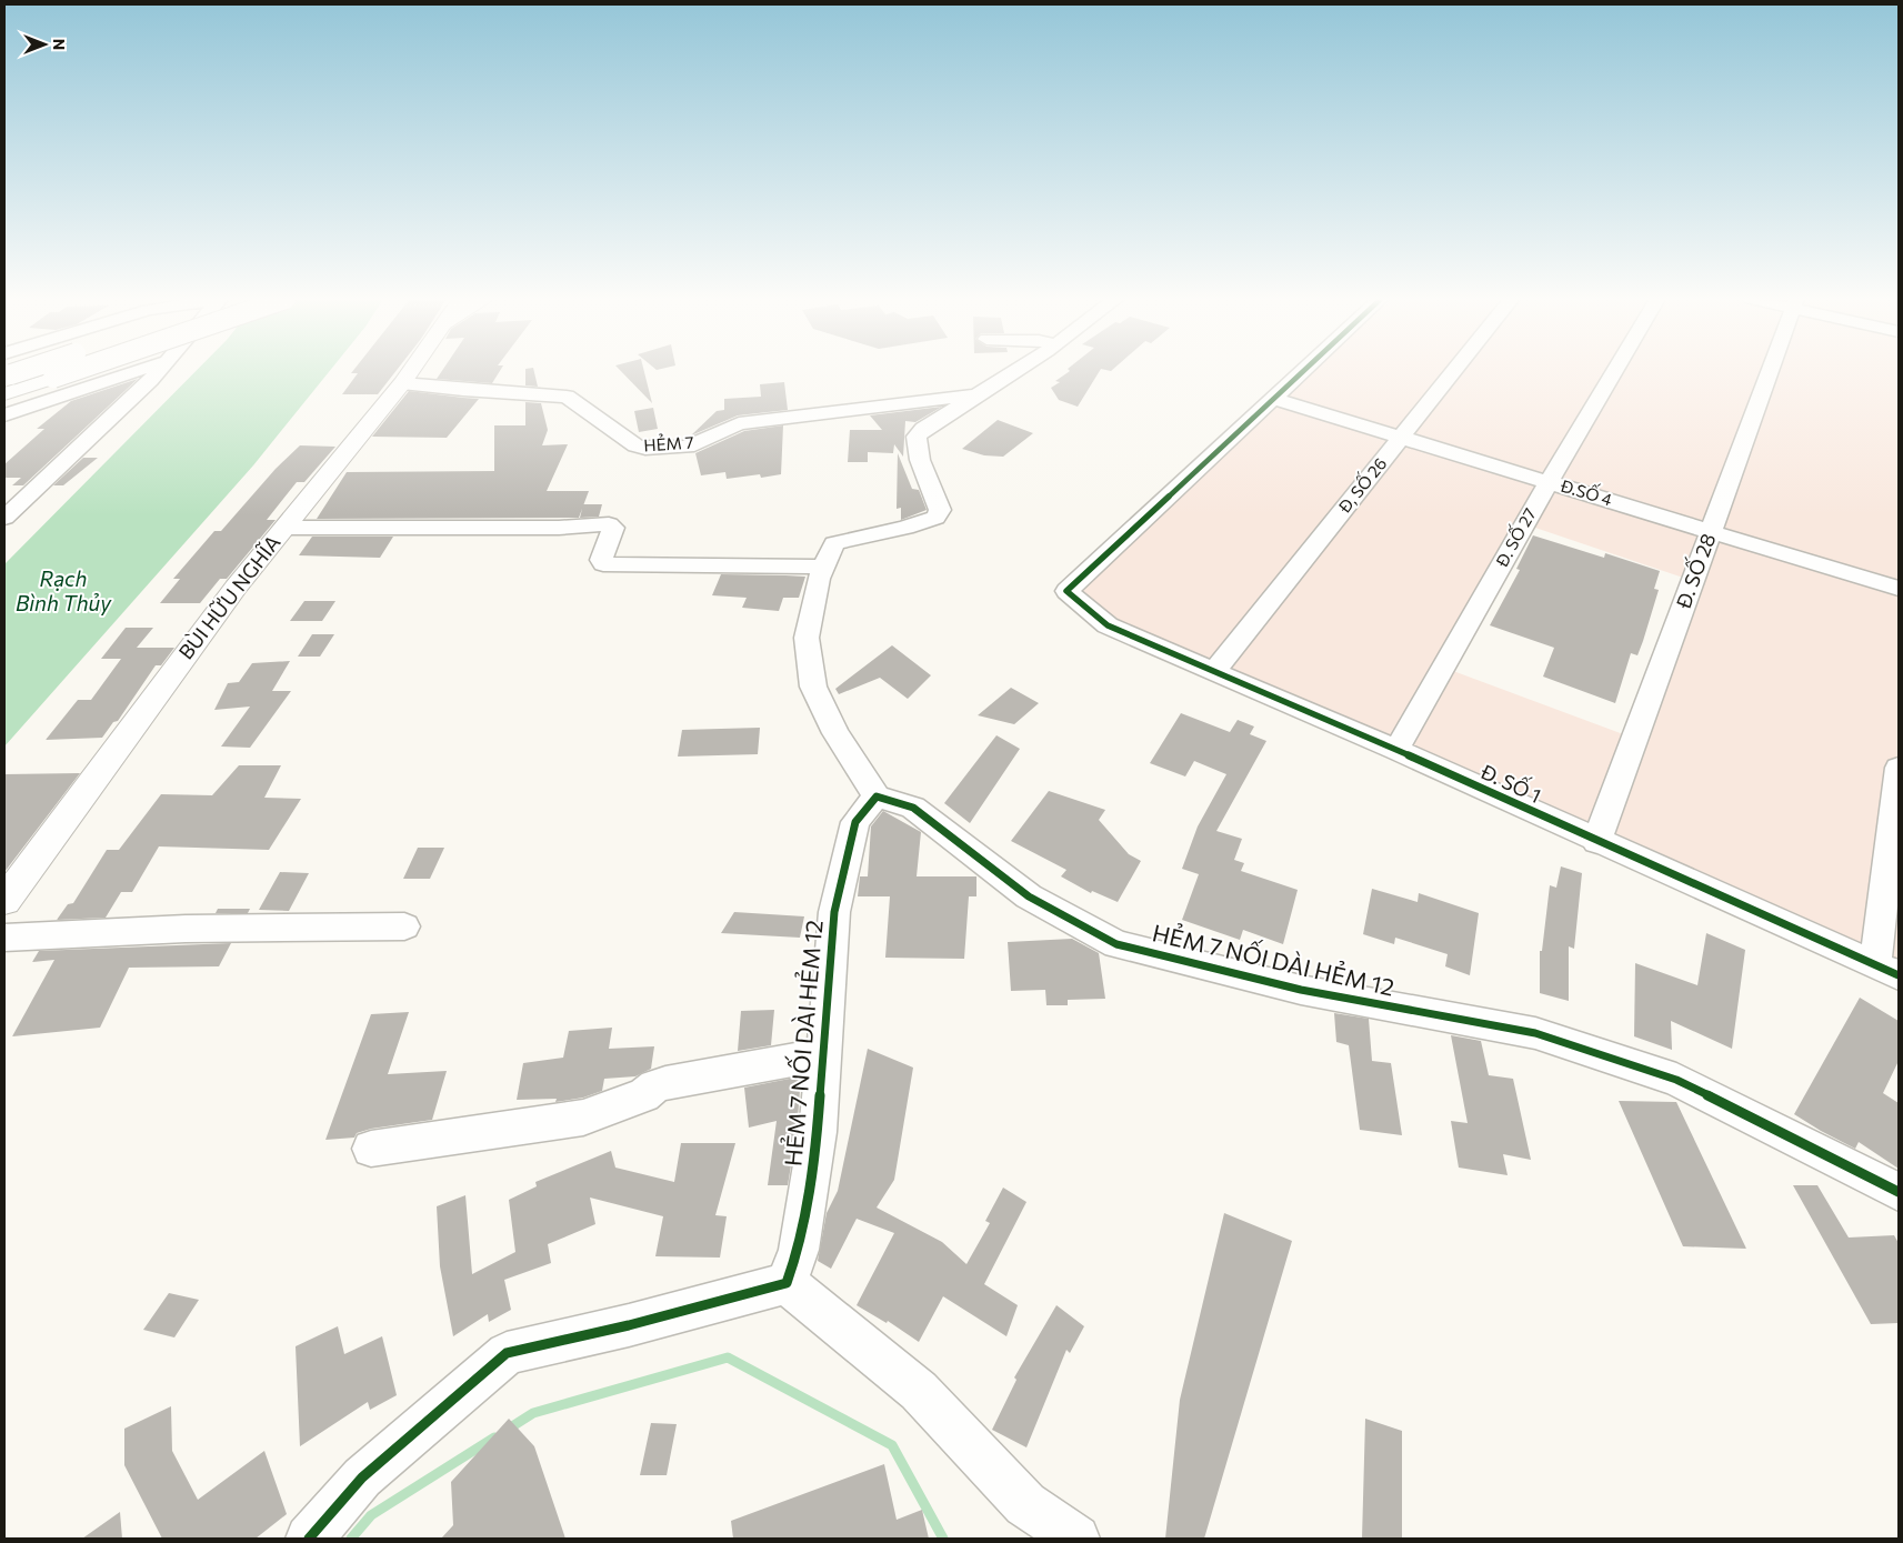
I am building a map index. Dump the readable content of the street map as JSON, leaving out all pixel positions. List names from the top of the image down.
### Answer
{
  "streets": {
    "main road": ["BÙI HỮU NGHĨA"],
    "street": [
      "HẺM 7",
      "Đ, SỐ 26",
      "Đ.SỐ 4",
      "Đ. SỐ 27",
      "Đ. SỐ 28",
      "Đ. SỐ 1",
      "HẺM 7 NỐI DÀI HẺM 12"
    ]
  },
  "crossings": [
    ["HẺM 7", "BÙI HỮU NGHĨA"],
    ["HẺM 7", "HẺM 7 NỐI DÀI HẺM 12"],
    ["Đ, SỐ 26", "Đ.SỐ 4"],
    ["Đ, SỐ 26", "Đ. SỐ 1"],
    ["Đ.SỐ 4", "Đ. SỐ 27"],
    ["Đ.SỐ 4", "Đ. SỐ 28"],
    ["Đ. SỐ 27", "Đ. SỐ 1"],
    ["Đ. SỐ 28", "Đ. SỐ 1"]
  ],
  "water": ["Rạch Bình Thủy"],
  "north": "right"
}
